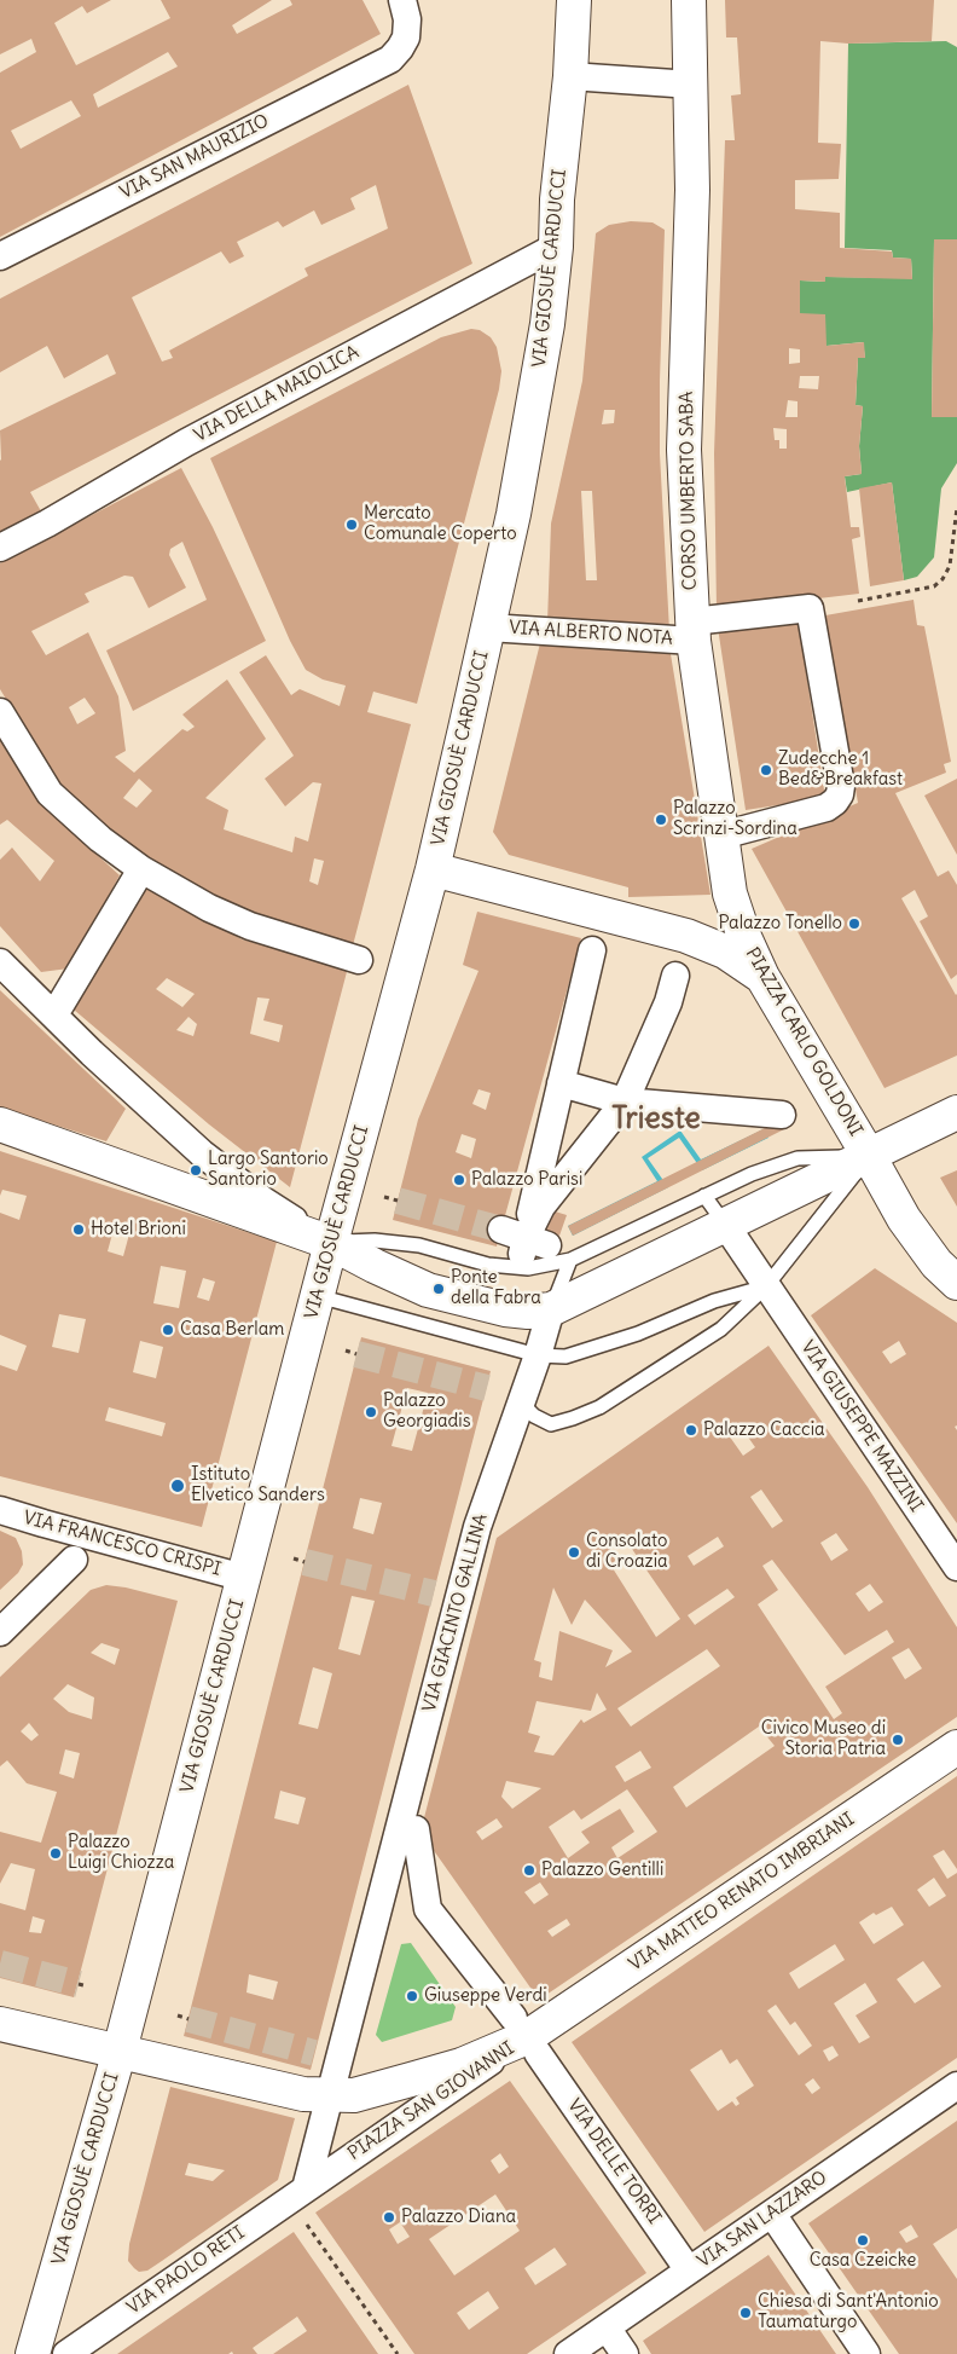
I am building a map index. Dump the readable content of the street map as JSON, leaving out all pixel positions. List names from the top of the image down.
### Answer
{
  "streets": {
    "main road": [
      "VIA GIOSUÈ CARDUCCI",
      "CORSO UMBERTO SABA",
      "PIAZZA CARLO GOLDONI",
      "VIA MATTEO RENATO IMBRIANI",
      "PIAZZA SAN GIOVANNI"
    ],
    "street": [
      "VIA SAN MAURIZIO",
      "VIA DELLA MAIOLICA",
      "VIA ALBERTO NOTA",
      "VIA GIUSEPPE MAZZINI",
      "VIA FRANCESCO CRISPI",
      "VIA GIACINTO GALLINA",
      "VIA DELLE TORRI",
      "VIA SAN LAZZARO",
      "VIA PAOLO RETI"
    ]
  },
  "crossings": [
    ["VIA GIOSUÈ CARDUCCI", "VIA DELLA MAIOLICA"],
    ["VIA GIOSUÈ CARDUCCI", "VIA ALBERTO NOTA"],
    ["VIA GIOSUÈ CARDUCCI", "VIA FRANCESCO CRISPI"],
    ["CORSO UMBERTO SABA", "VIA ALBERTO NOTA"],
    ["CORSO UMBERTO SABA", "PIAZZA CARLO GOLDONI"],
    ["PIAZZA CARLO GOLDONI", "VIA GIUSEPPE MAZZINI"],
    ["PIAZZA CARLO GOLDONI", "VIA GIACINTO GALLINA"],
    ["VIA GIACINTO GALLINA", "PIAZZA SAN GIOVANNI"],
    ["VIA MATTEO RENATO IMBRIANI", "PIAZZA SAN GIOVANNI"],
    ["VIA MATTEO RENATO IMBRIANI", "VIA DELLE TORRI"],
    ["PIAZZA SAN GIOVANNI", "VIA DELLE TORRI"],
    ["PIAZZA SAN GIOVANNI", "VIA PAOLO RETI"],
    ["VIA DELLE TORRI", "VIA SAN LAZZARO"]
  ],
  "districts": ["Trieste"],
  "places": [
    "Mercato Comunale Coperto",
    "Zudecche 1 Bed&Breakfast",
    "Palazzo Scrinzi-Sordina",
    "Palazzo Tonello",
    "Largo Santorio Santorio",
    "Palazzo Parisi",
    "Hotel Brioni",
    "Ponte della Fabra",
    "Casa Berlam",
    "Palazzo Georgiadis",
    "Palazzo Caccia",
    "Istituto Elvetico Sanders",
    "Consolato di Croazia",
    "Civico Museo di Storia Patria",
    "Palazzo Luigi Chiozza",
    "Palazzo Gentilli",
    "Giuseppe Verdi",
    "Palazzo Diana",
    "Casa Czeicke",
    "Chiesa di Sant'Antonio Taumaturgo"
  ]
}
